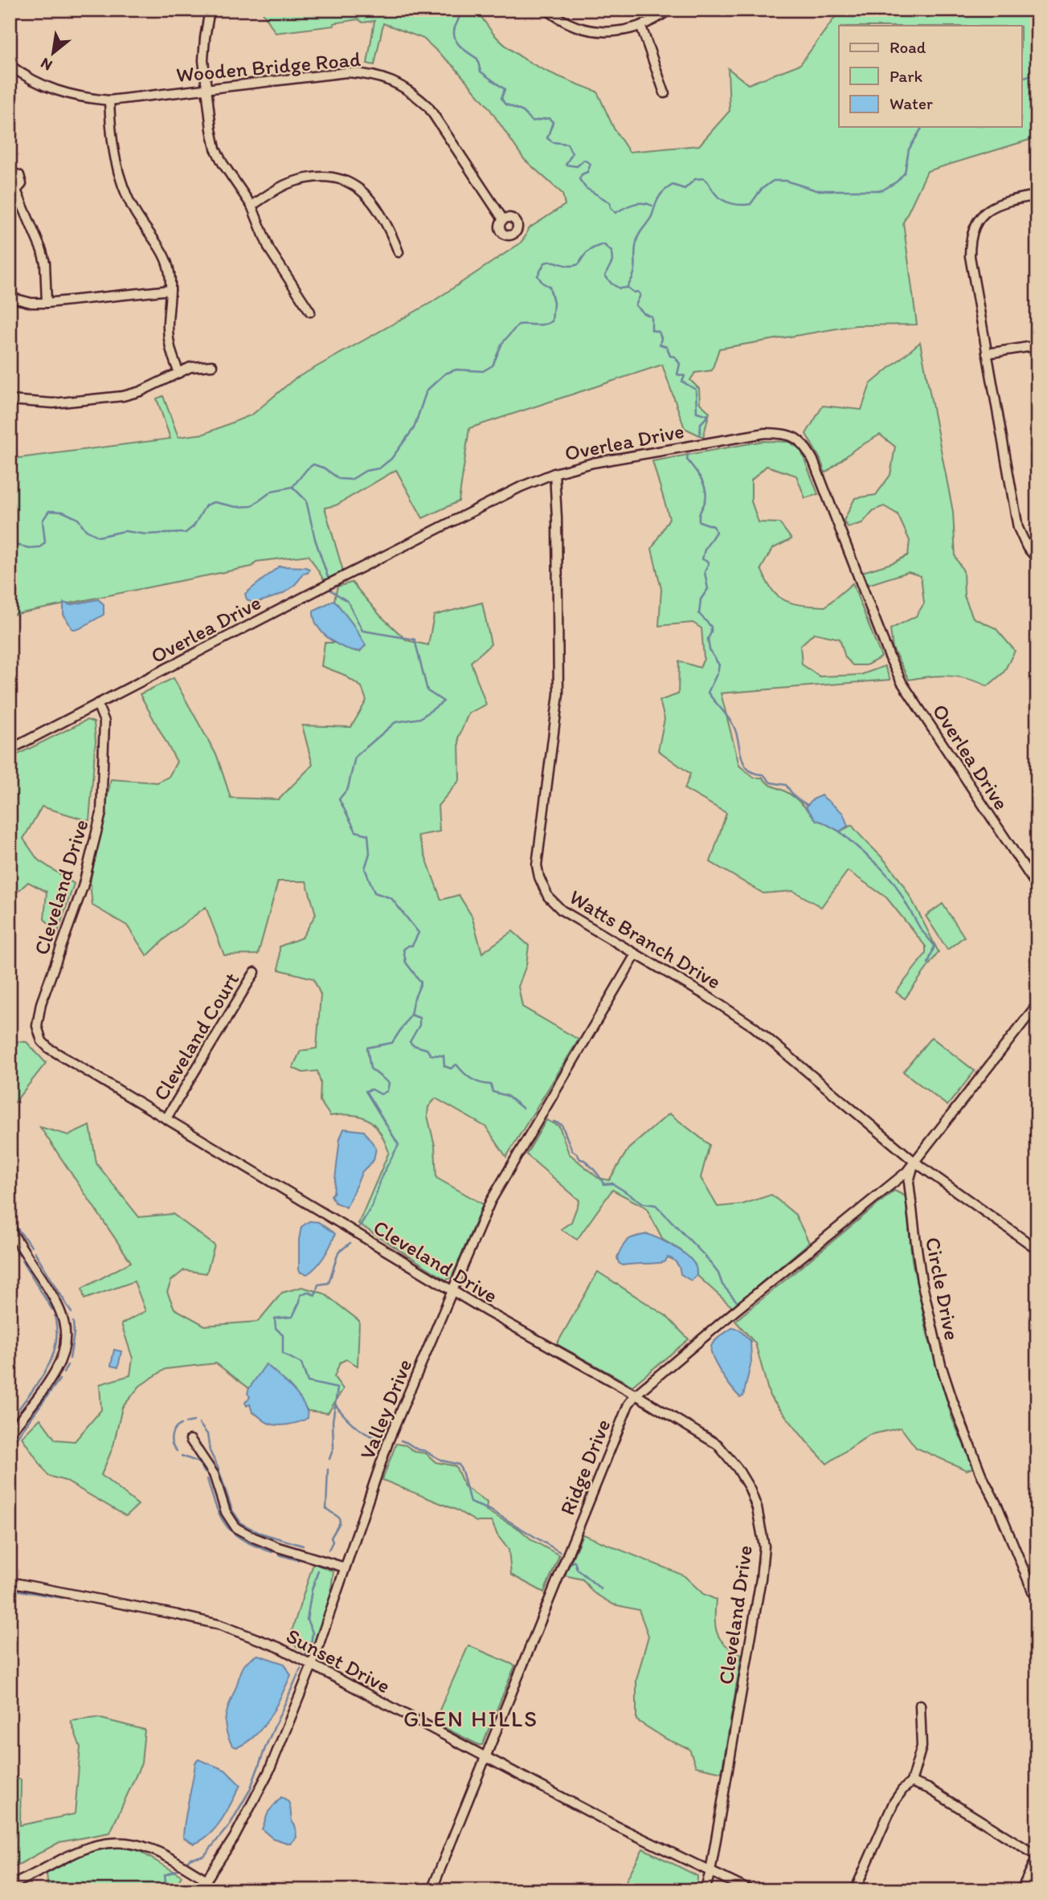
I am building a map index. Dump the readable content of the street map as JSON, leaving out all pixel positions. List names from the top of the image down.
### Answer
{
  "streets": {
    "street": [
      "Wooden Bridge Road",
      "Overlea Drive",
      "Cleveland Drive",
      "Watts Branch Drive",
      "Cleveland Court",
      "Circle Drive",
      "Valley Drive",
      "Ridge Drive",
      "Sunset Drive"
    ]
  },
  "crossings": [
    ["Overlea Drive", "Cleveland Drive"],
    ["Overlea Drive", "Watts Branch Drive"],
    ["Cleveland Drive", "Cleveland Court"],
    ["Cleveland Drive", "Valley Drive"],
    ["Cleveland Drive", "Ridge Drive"],
    ["Cleveland Drive", "Sunset Drive"],
    ["Watts Branch Drive", "Circle Drive"],
    ["Watts Branch Drive", "Valley Drive"],
    ["Watts Branch Drive", "Ridge Drive"],
    ["Circle Drive", "Ridge Drive"],
    ["Valley Drive", "Sunset Drive"],
    ["Ridge Drive", "Sunset Drive"]
  ],
  "districts": ["GLEN HILLS"],
  "legend": ["Road", "Park", "Water"],
  "north": "bottom left"
}
